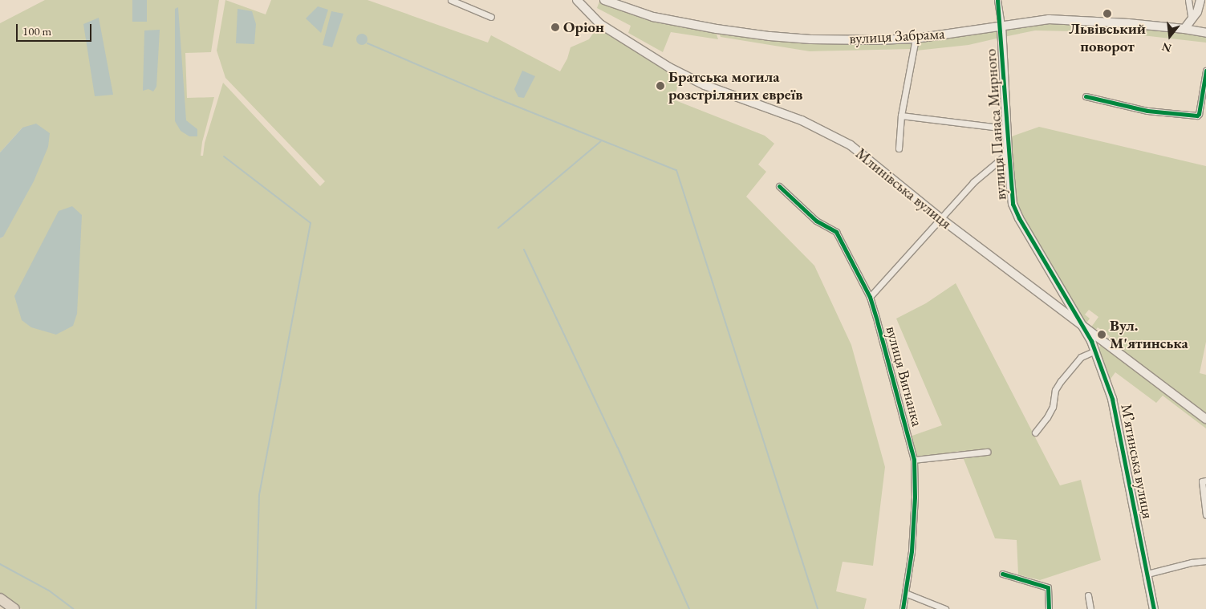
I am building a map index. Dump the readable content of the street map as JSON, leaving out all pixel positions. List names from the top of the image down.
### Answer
{
  "streets": {
    "main road": [
      "вулиця Забрама",
      "вулиця Панаса Мирного",
      "Млинівська вулиця",
      "Мʼятинська вулиця"
    ],
    "street": ["вулиця Вигнанка"]
  },
  "crossings": [
    ["вулиця Забрама", "вулиця Панаса Мирного"],
    ["вулиця Панаса Мирного", "Млинівська вулиця"],
    ["вулиця Панаса Мирного", "вулиця Вигнанка"],
    ["вулиця Панаса Мирного", "Мʼятинська вулиця"],
    ["Млинівська вулиця", "Мʼятинська вулиця"]
  ],
  "places": [
    "Львівський поворот",
    "Оріон",
    "Братська могила розстріляних євреїв",
    "Вул. М'ятинська"
  ],
  "scale_bar": "100 m",
  "north": "bottom"
}
